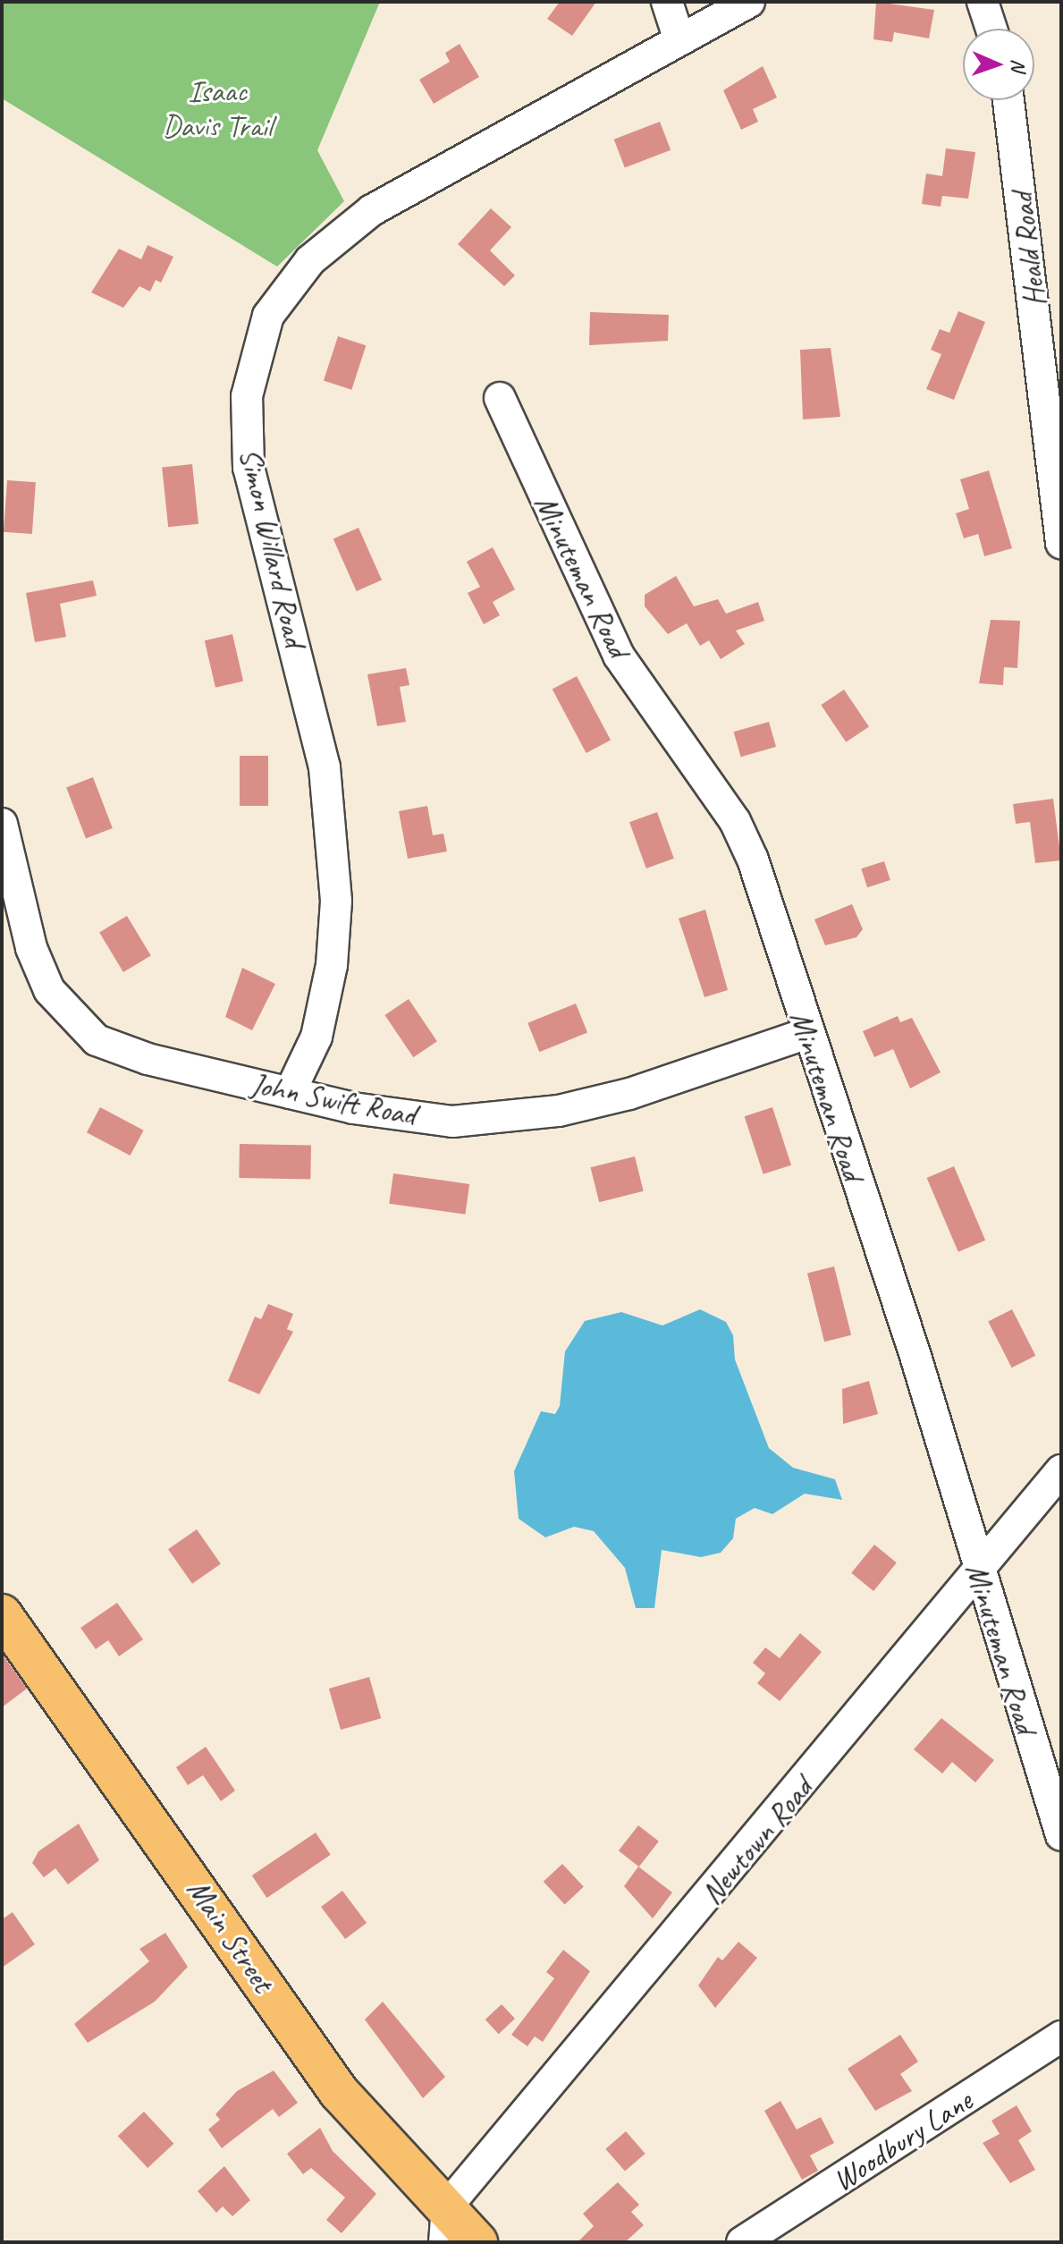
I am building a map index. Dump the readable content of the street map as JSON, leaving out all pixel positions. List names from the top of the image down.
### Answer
{
  "streets": {
    "main road": ["Main Street"],
    "street": [
      "Heald Road",
      "Simon Willard Road",
      "Minuteman Road",
      "John Swift Road",
      "Newtown Road",
      "Woodbury Lane"
    ]
  },
  "crossings": [
    ["Simon Willard Road", "John Swift Road"],
    ["Minuteman Road", "John Swift Road"],
    ["Minuteman Road", "Newtown Road"],
    ["Newtown Road", "Main Street"]
  ],
  "parks": ["Isaac Davis Trail"],
  "north": "right"
}
